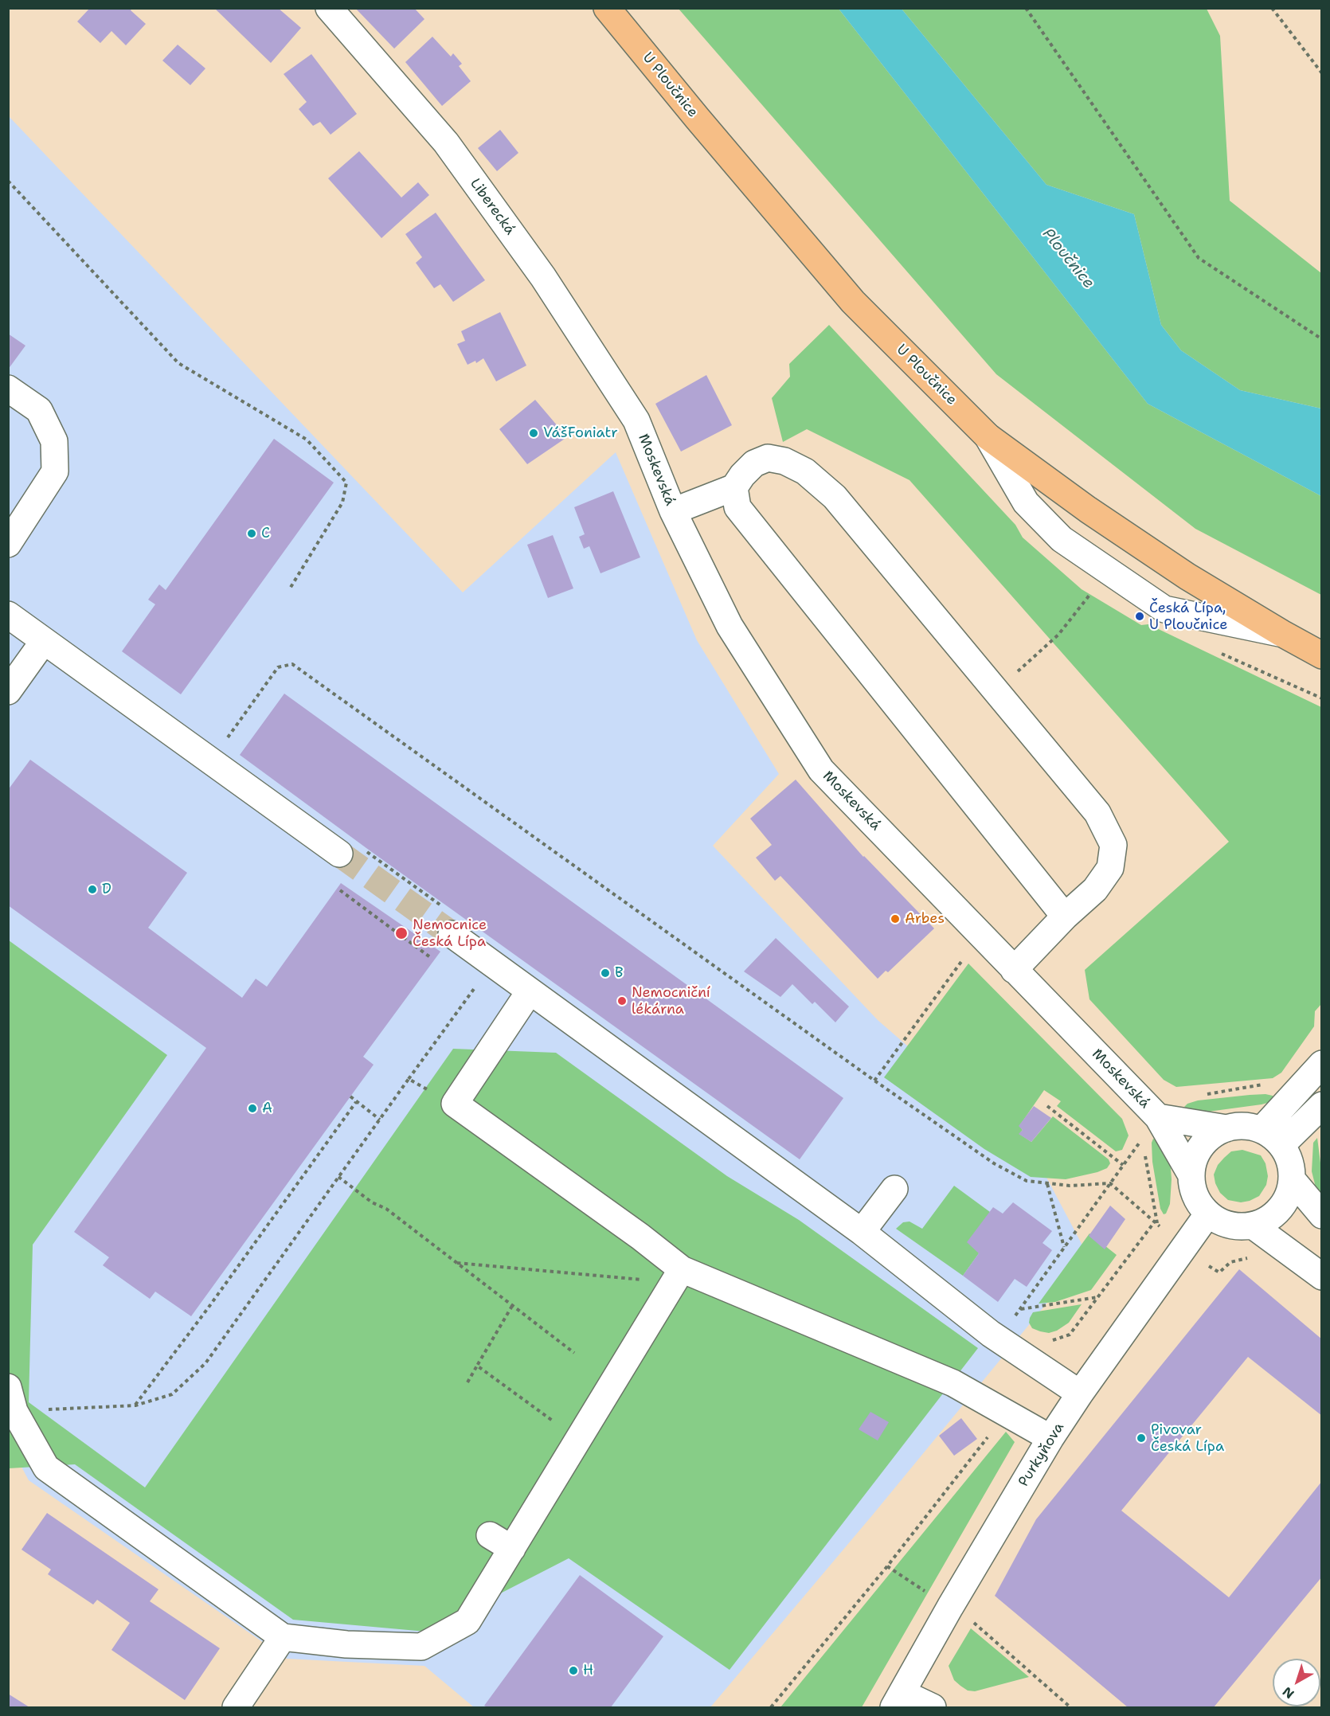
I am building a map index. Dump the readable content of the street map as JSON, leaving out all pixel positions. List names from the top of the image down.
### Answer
{
  "streets": {
    "main road": ["U Ploučnice"],
    "street": ["Liberecká", "Moskevská", "Purkyňova"]
  },
  "crossings": [
    ["Liberecká", "Moskevská"],
    ["Moskevská", "Purkyňova"]
  ],
  "water": ["Ploučnice"],
  "places": [
    "VášFoniatr",
    "C",
    "Česká Lípa, U Ploučnice",
    "D",
    "Arbes",
    "Nemocnice Česká Lípa",
    "B",
    "Nemocniční lékárna",
    "A",
    "Pivovar Česká Lípa",
    "H"
  ],
  "north": "bottom left"
}
